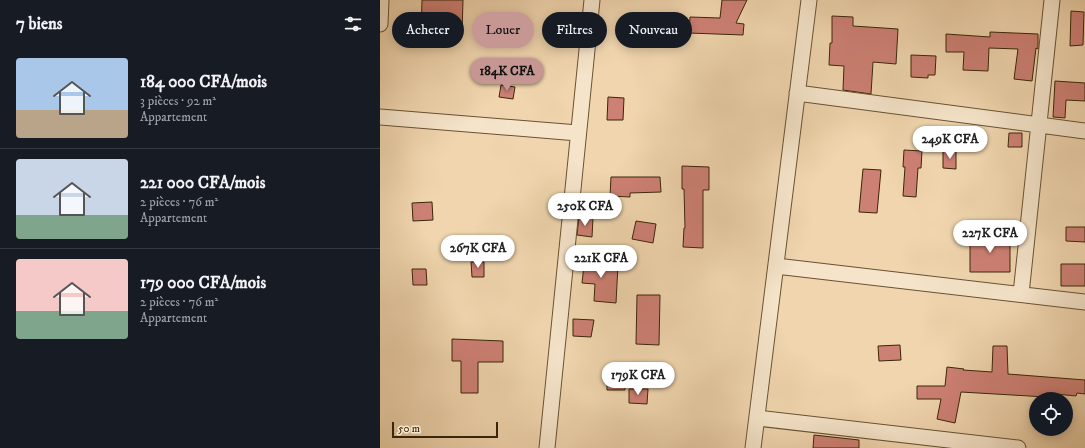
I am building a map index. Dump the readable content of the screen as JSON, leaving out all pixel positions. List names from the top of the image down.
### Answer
{
  "scale_bar": "50 m",
  "page": {
    "heading": "7 biens",
    "chip": [
      "Acheter",
      "Louer",
      "Filtres",
      "Nouveau"
    ],
    "list": [
      {
        "name": "184 000 CFA/mois",
        "note": "3 pièces · 92 m² · Appartement"
      },
      {
        "name": "221 000 CFA/mois",
        "note": "2 pièces · 76 m² · Appartement"
      },
      {
        "name": "179 000 CFA/mois",
        "note": "2 pièces · 76 m² · Appartement"
      }
    ],
    "price": [
      "184K CFA",
      "249K CFA",
      "250K CFA",
      "227K CFA",
      "267K CFA",
      "221K CFA",
      "179K CFA"
    ],
    "scale": "50 m"
  }
}
